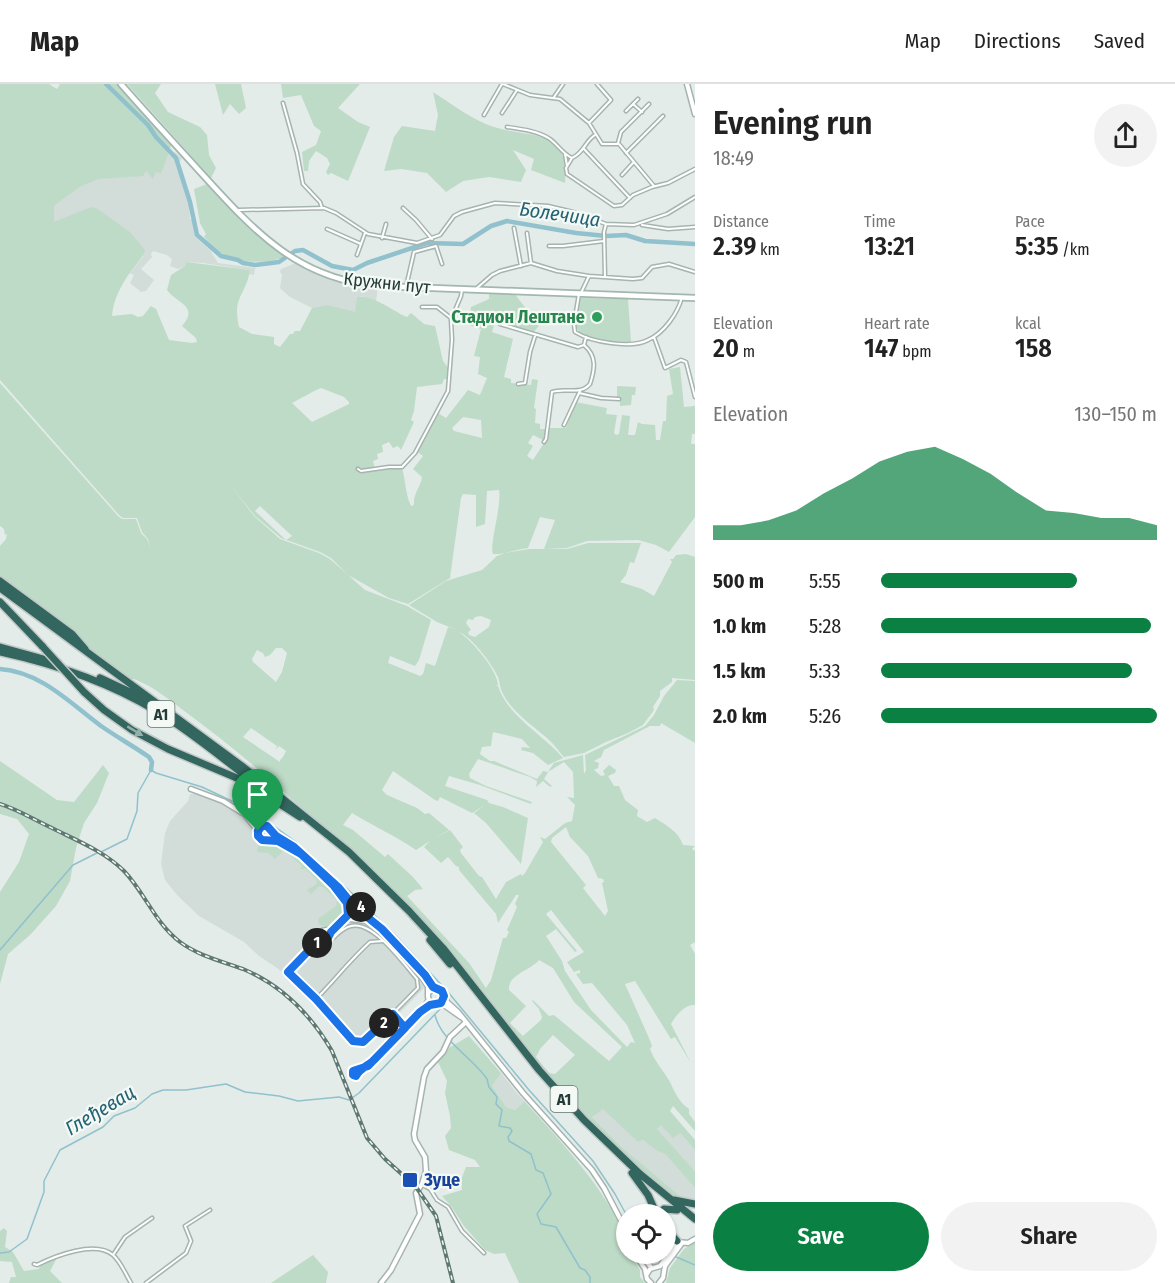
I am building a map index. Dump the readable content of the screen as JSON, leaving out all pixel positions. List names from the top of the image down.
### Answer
{
  "streets": {
    "highway": ["A1"],
    "main road": ["Кружни пут"]
  },
  "water": ["Болечица", "Глеђевац"],
  "places": {
    "other": ["Стадион Лештане"],
    "transit": ["Зуце"]
  },
  "page": {
    "header": "Map",
    "nav": ["Map", "Directions", "Saved"],
    "heading": ["Evening run", "18:49"],
    "stats": [
      ["Distance", "2.39 km"],
      ["Time", "13:21"],
      ["Pace", "5:35 /km"],
      ["Elevation", "20 m"],
      ["Heart rate", "147 bpm"],
      ["kcal", "158"]
    ],
    "chart": ["Elevation", "130–150 m"],
    "list": [
      {
        "name": "500 m",
        "note": "5:55"
      },
      {
        "name": "1.0 km",
        "note": "5:28"
      },
      {
        "name": "1.5 km",
        "note": "5:33"
      },
      {
        "name": "2.0 km",
        "note": "5:26"
      }
    ],
    "pins": ["4", "1", "2"],
    "buttons": ["Save", "Share"]
  }
}
